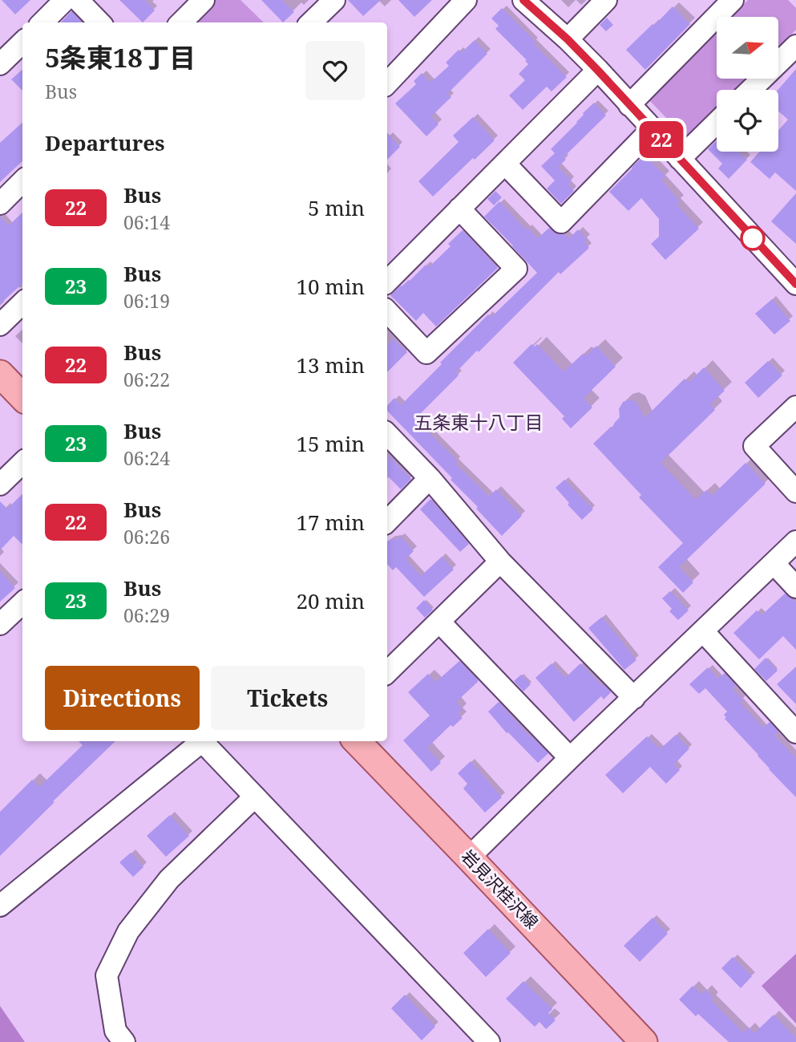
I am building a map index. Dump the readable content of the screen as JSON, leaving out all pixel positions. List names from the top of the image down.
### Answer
{
  "streets": {
    "main road": ["岩見沢桂沢線"]
  },
  "districts": ["五条東十八丁目"],
  "lines": ["bus line 22"],
  "north": "right",
  "page": {
    "on_map": "22",
    "heading": [
      ["5条東18丁目", "Bus"],
      "Departures"
    ],
    "list": [
      {
        "mark": "22",
        "name": "Bus",
        "note": "06:14",
        "value": "5 min"
      },
      {
        "mark": "23",
        "name": "Bus",
        "note": "06:19",
        "value": "10 min"
      },
      {
        "mark": "22",
        "name": "Bus",
        "note": "06:22",
        "value": "13 min"
      },
      {
        "mark": "23",
        "name": "Bus",
        "note": "06:24",
        "value": "15 min"
      },
      {
        "mark": "22",
        "name": "Bus",
        "note": "06:26",
        "value": "17 min"
      },
      {
        "mark": "23",
        "name": "Bus",
        "note": "06:29",
        "value": "20 min"
      }
    ],
    "buttons": ["Directions", "Tickets"]
  }
}
